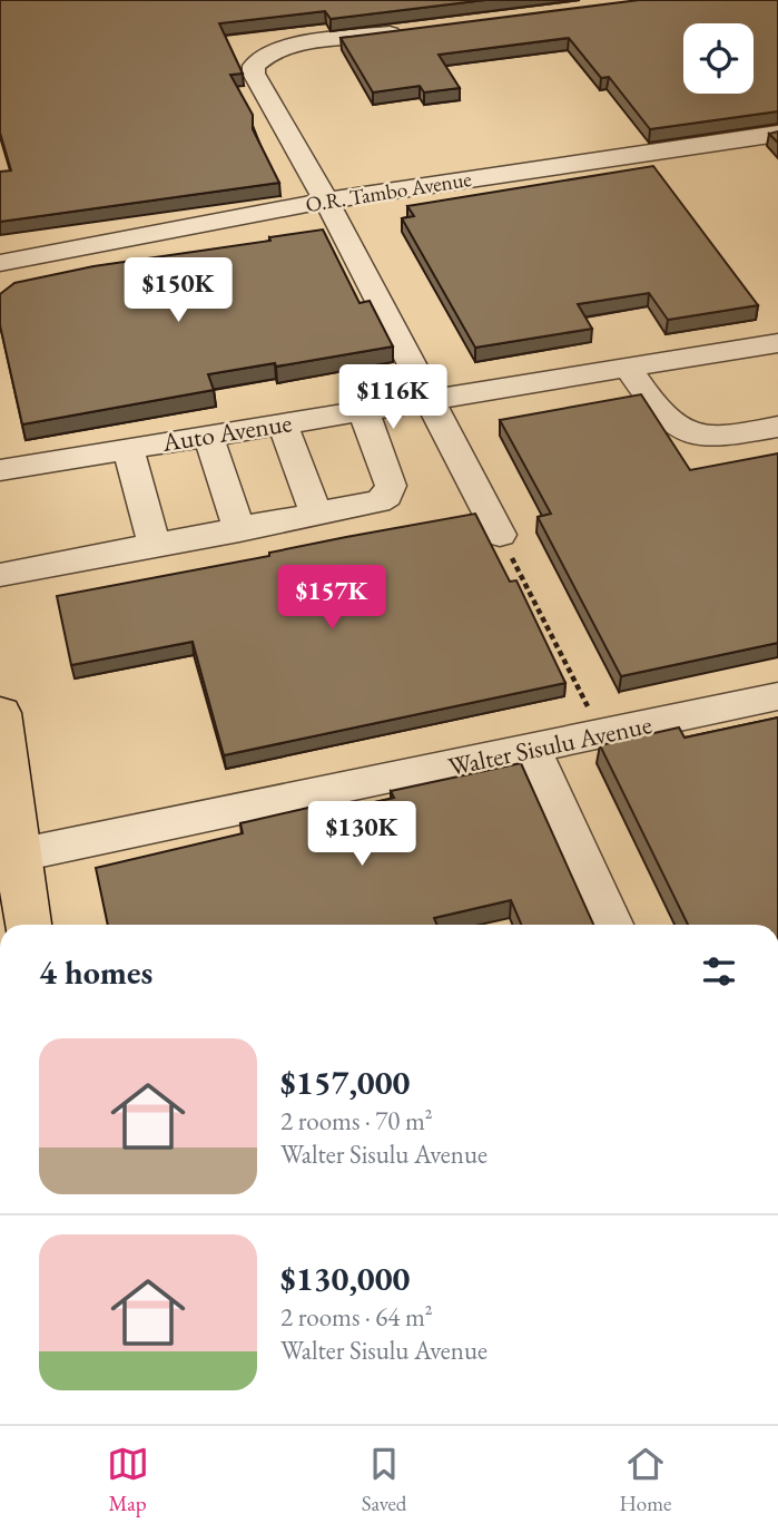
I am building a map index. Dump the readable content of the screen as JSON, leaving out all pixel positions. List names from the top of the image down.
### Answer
{
  "streets": {
    "street": ["O.R. Tambo Avenue", "Auto Avenue", "Walter Sisulu Avenue"]
  },
  "page": {
    "price": [
      "$150K",
      "$116K",
      "$157K",
      "$130K"
    ],
    "heading": "4 homes",
    "list": [
      {
        "name": "$157,000",
        "note": "2 rooms · 70 m² · Walter Sisulu Avenue"
      },
      {
        "name": "$130,000",
        "note": "2 rooms · 64 m² · Walter Sisulu Avenue"
      }
    ],
    "tabs": ["Map", "Saved", "Home"]
  }
}
